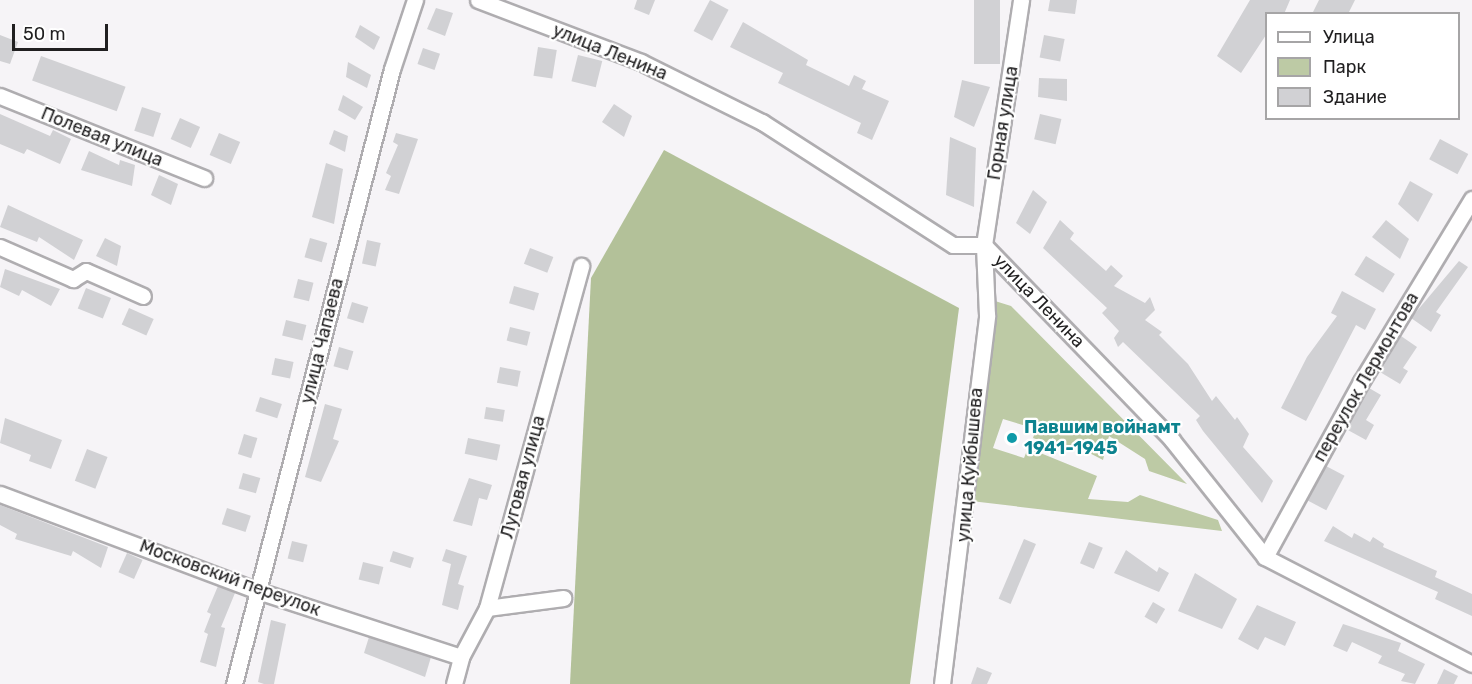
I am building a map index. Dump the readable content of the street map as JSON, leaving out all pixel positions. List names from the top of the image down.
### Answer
{
  "streets": {
    "street": [
      "улица Ленина",
      "Горная улица",
      "Полевая улица",
      "улица Чапаева",
      "переулок Лермонтова",
      "улица Куйбышева",
      "Луговая улица",
      "Московский переулок"
    ]
  },
  "crossings": [
    ["улица Ленина", "Горная улица"],
    ["улица Ленина", "переулок Лермонтова"],
    ["улица Ленина", "улица Куйбышева"],
    ["Горная улица", "улица Куйбышева"],
    ["улица Чапаева", "Московский переулок"],
    ["Луговая улица", "Московский переулок"]
  ],
  "places": ["Павшим войнамт 1941-1945"],
  "legend": ["Улица", "Парк", "Здание"],
  "scale_bar": "50 m"
}
